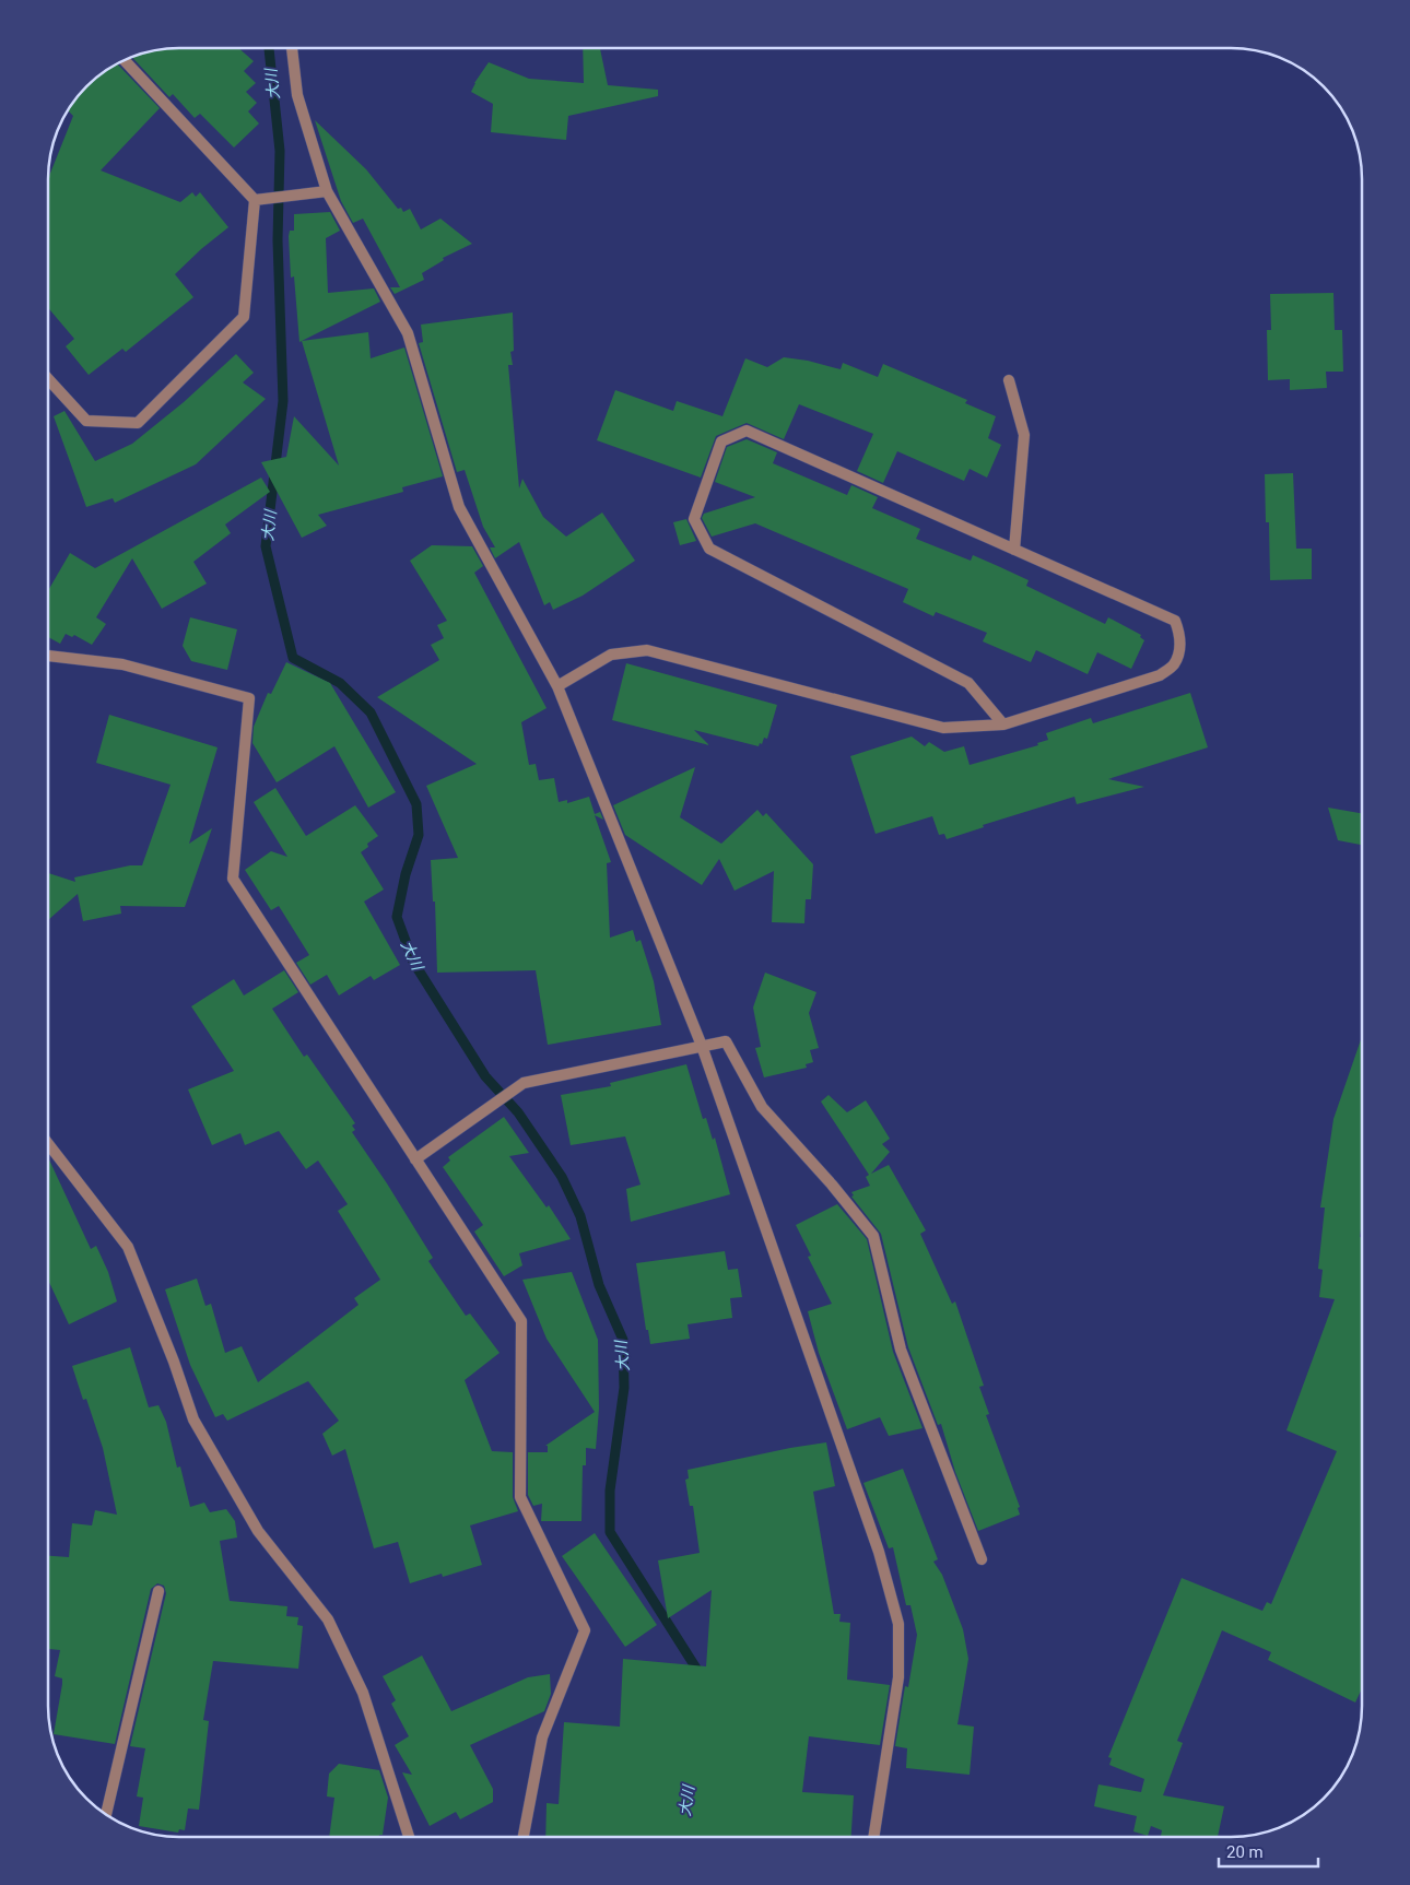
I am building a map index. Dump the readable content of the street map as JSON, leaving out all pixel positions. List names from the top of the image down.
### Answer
{
  "water": ["大川"],
  "scale_bar": "20 m"
}
